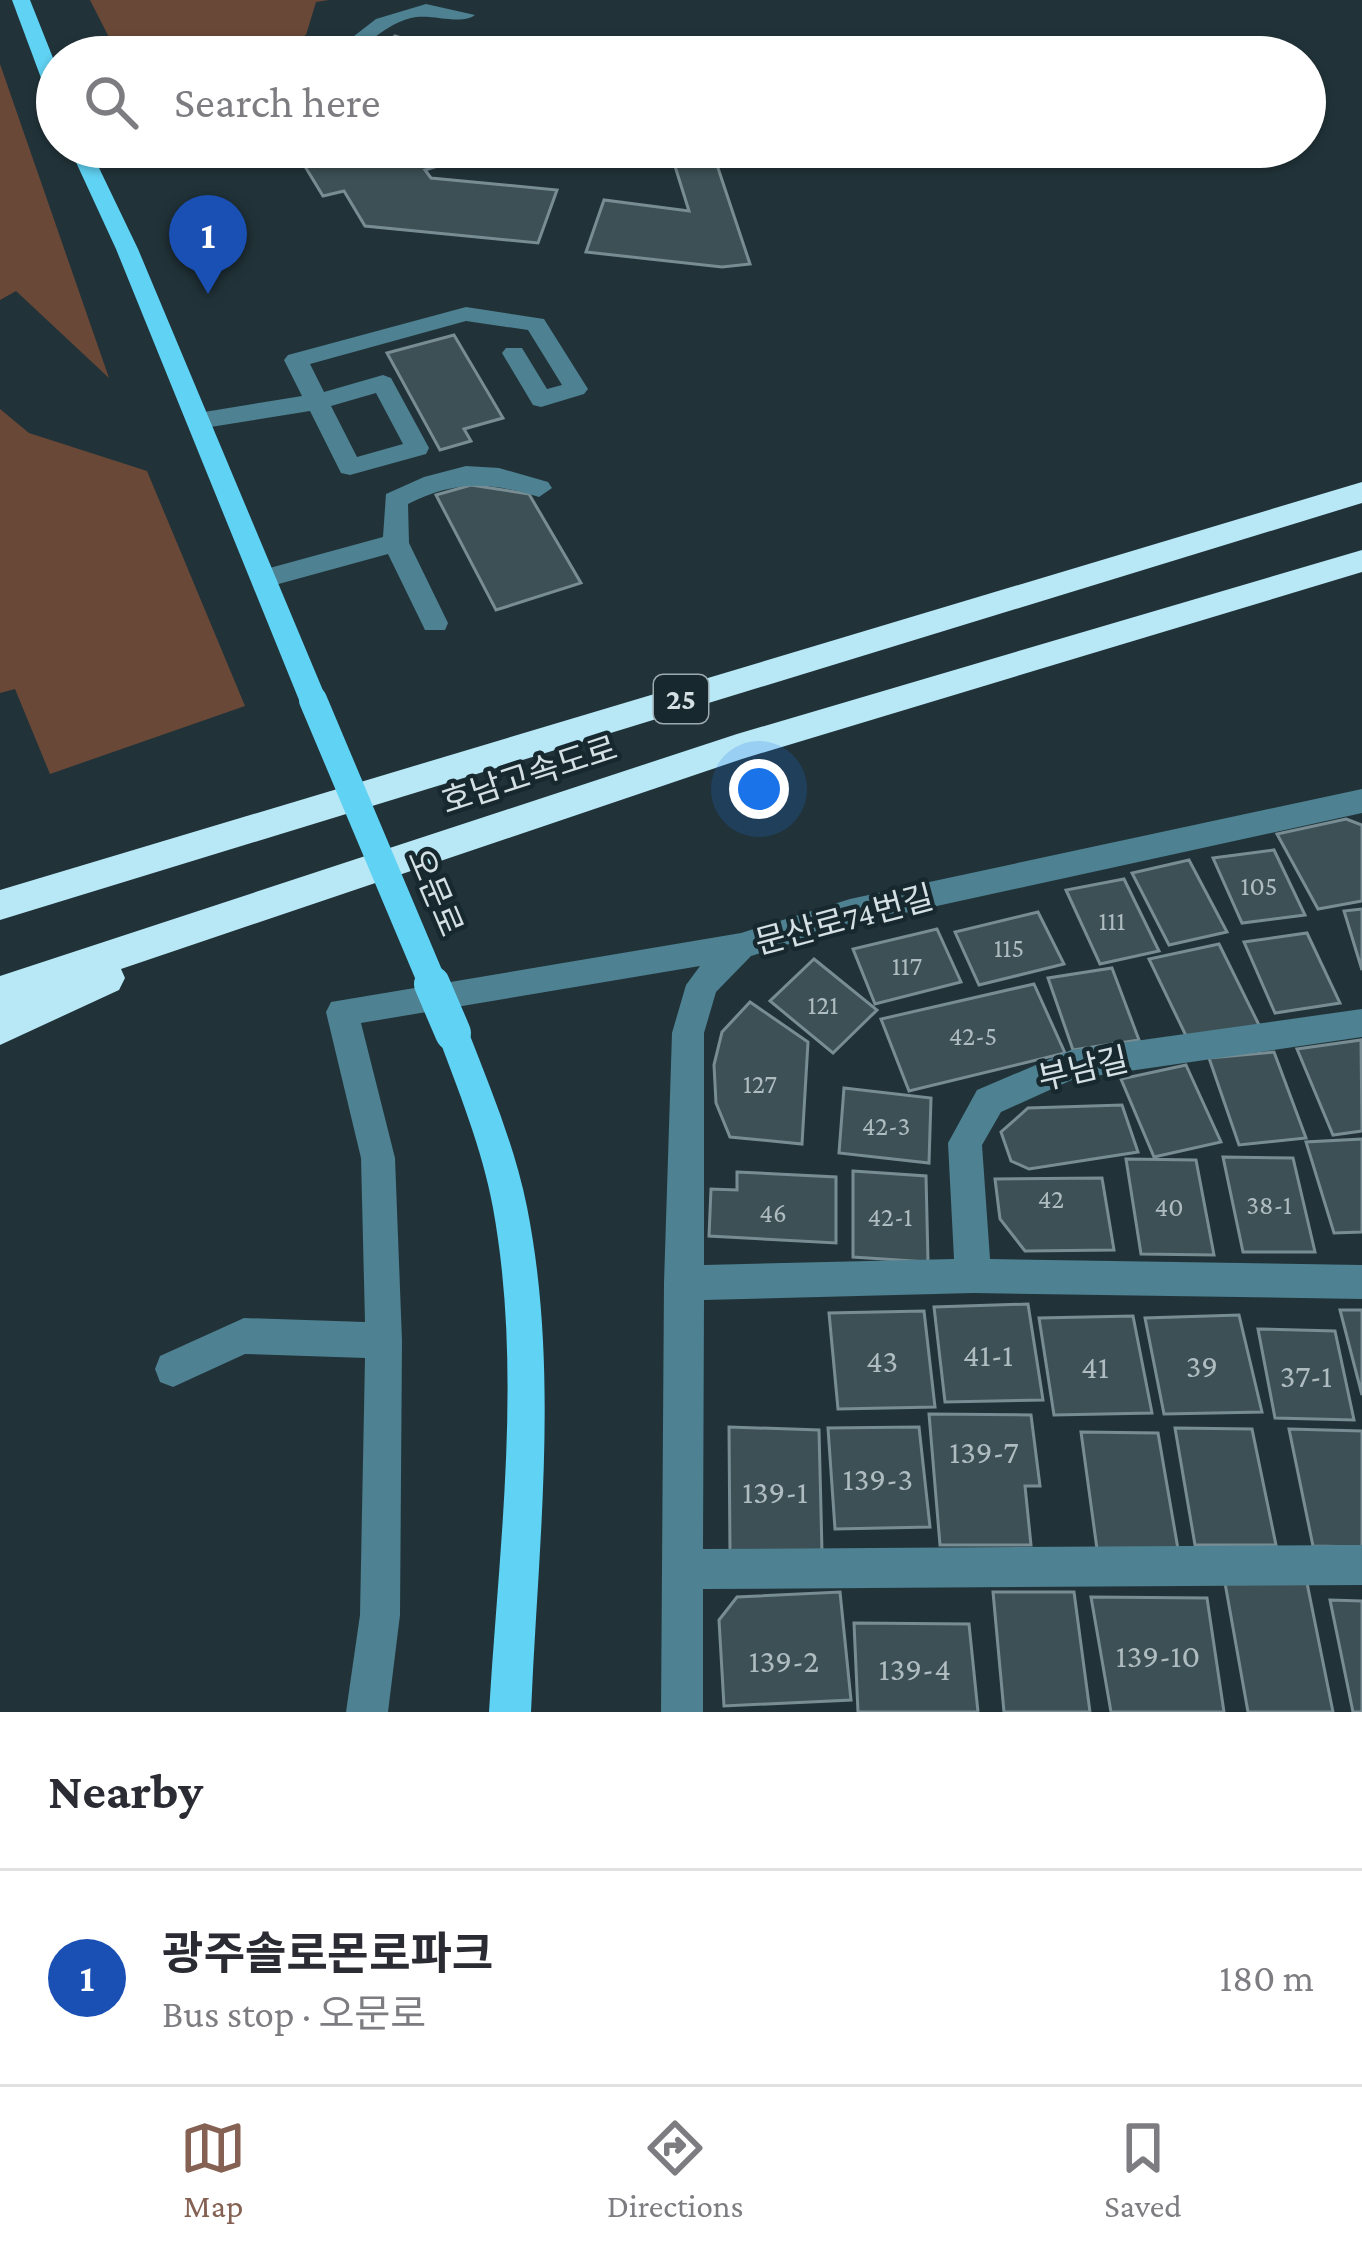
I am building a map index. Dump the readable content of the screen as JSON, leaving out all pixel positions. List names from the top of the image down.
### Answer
{
  "streets": {
    "highway": ["25", "호남고속도로"],
    "main road": ["오문로"],
    "street": ["문산로74번길", "부남길"]
  },
  "house_numbers": [
    "105",
    "111",
    "115",
    "117",
    "121",
    "42-5",
    "127",
    "42-3",
    "42",
    "38-1",
    "40",
    "46",
    "42-1",
    "41-1",
    "43",
    "39",
    "41",
    "37-1",
    "139-7",
    "139-3",
    "139-1",
    "139-10",
    "139-2",
    "139-4"
  ],
  "page": {
    "search": "Search here",
    "pins": "1",
    "heading": "Nearby",
    "list": [
      {
        "mark": "1",
        "name": "광주솔로몬로파크",
        "note": "Bus stop · 오문로",
        "value": "180 m"
      }
    ],
    "nav": ["Map", "Directions", "Saved"]
  }
}
